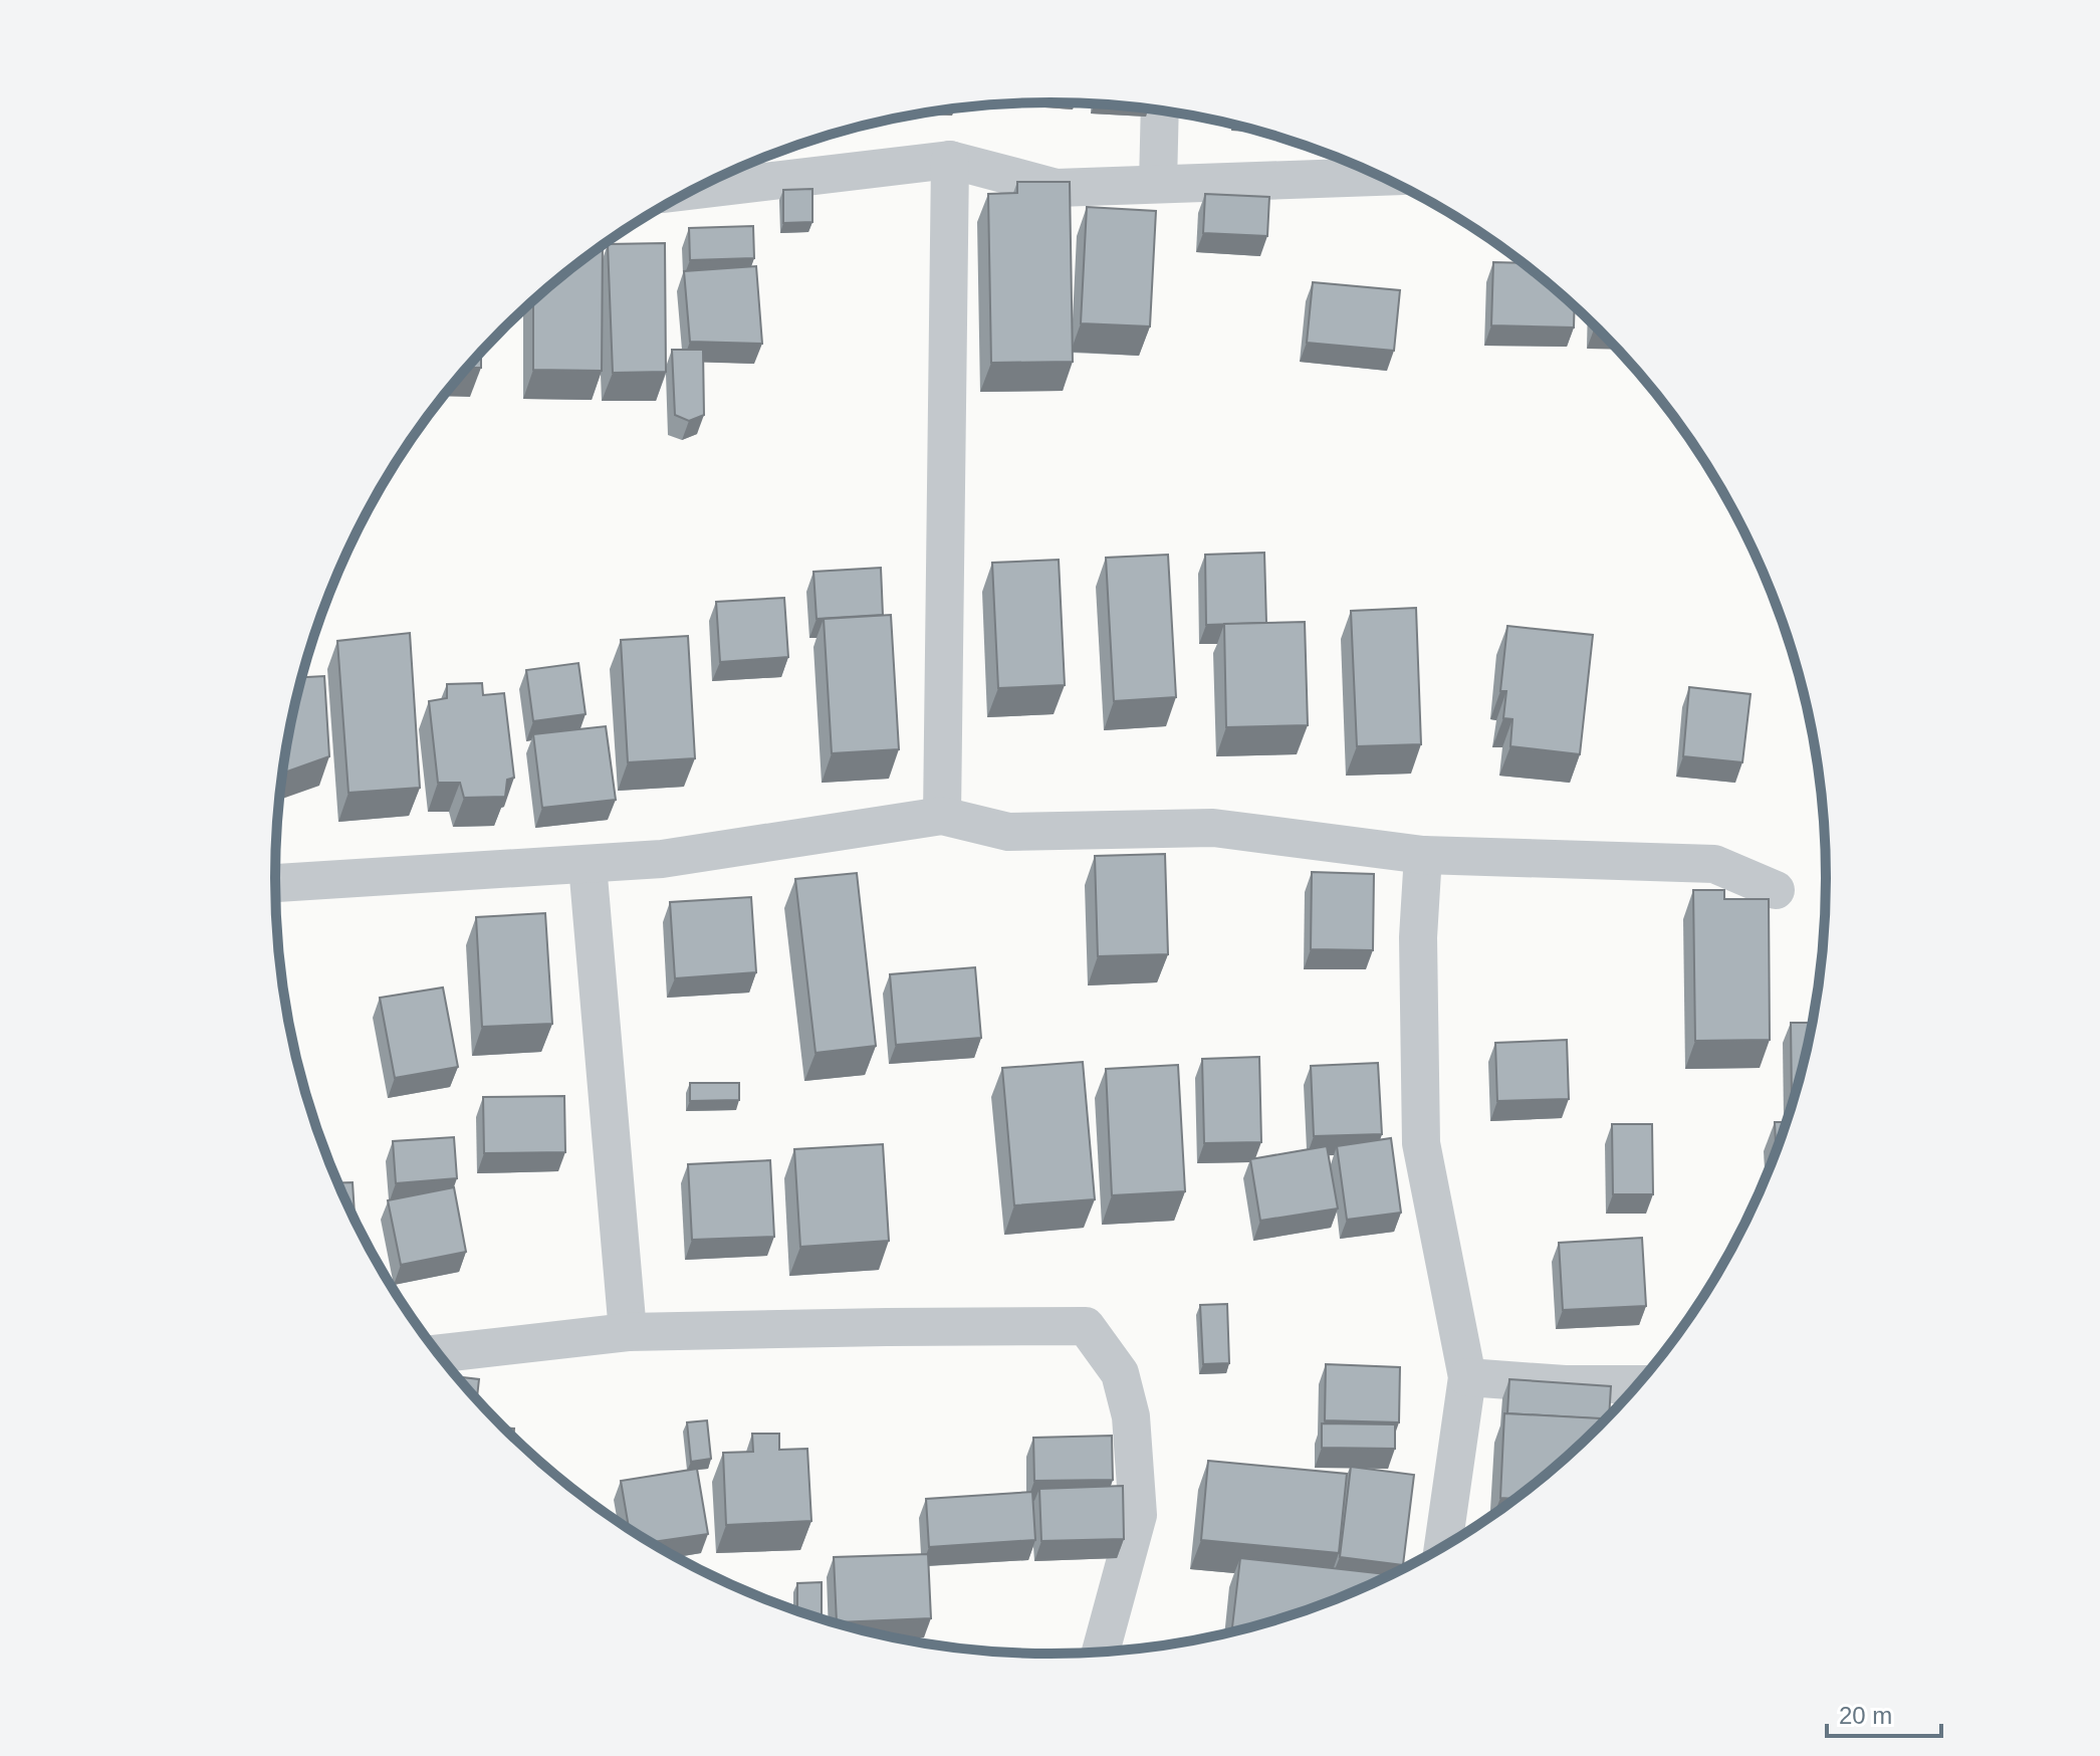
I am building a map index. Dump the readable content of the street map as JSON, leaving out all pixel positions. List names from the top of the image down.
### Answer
{
  "scale_bar": "20 m"
}
